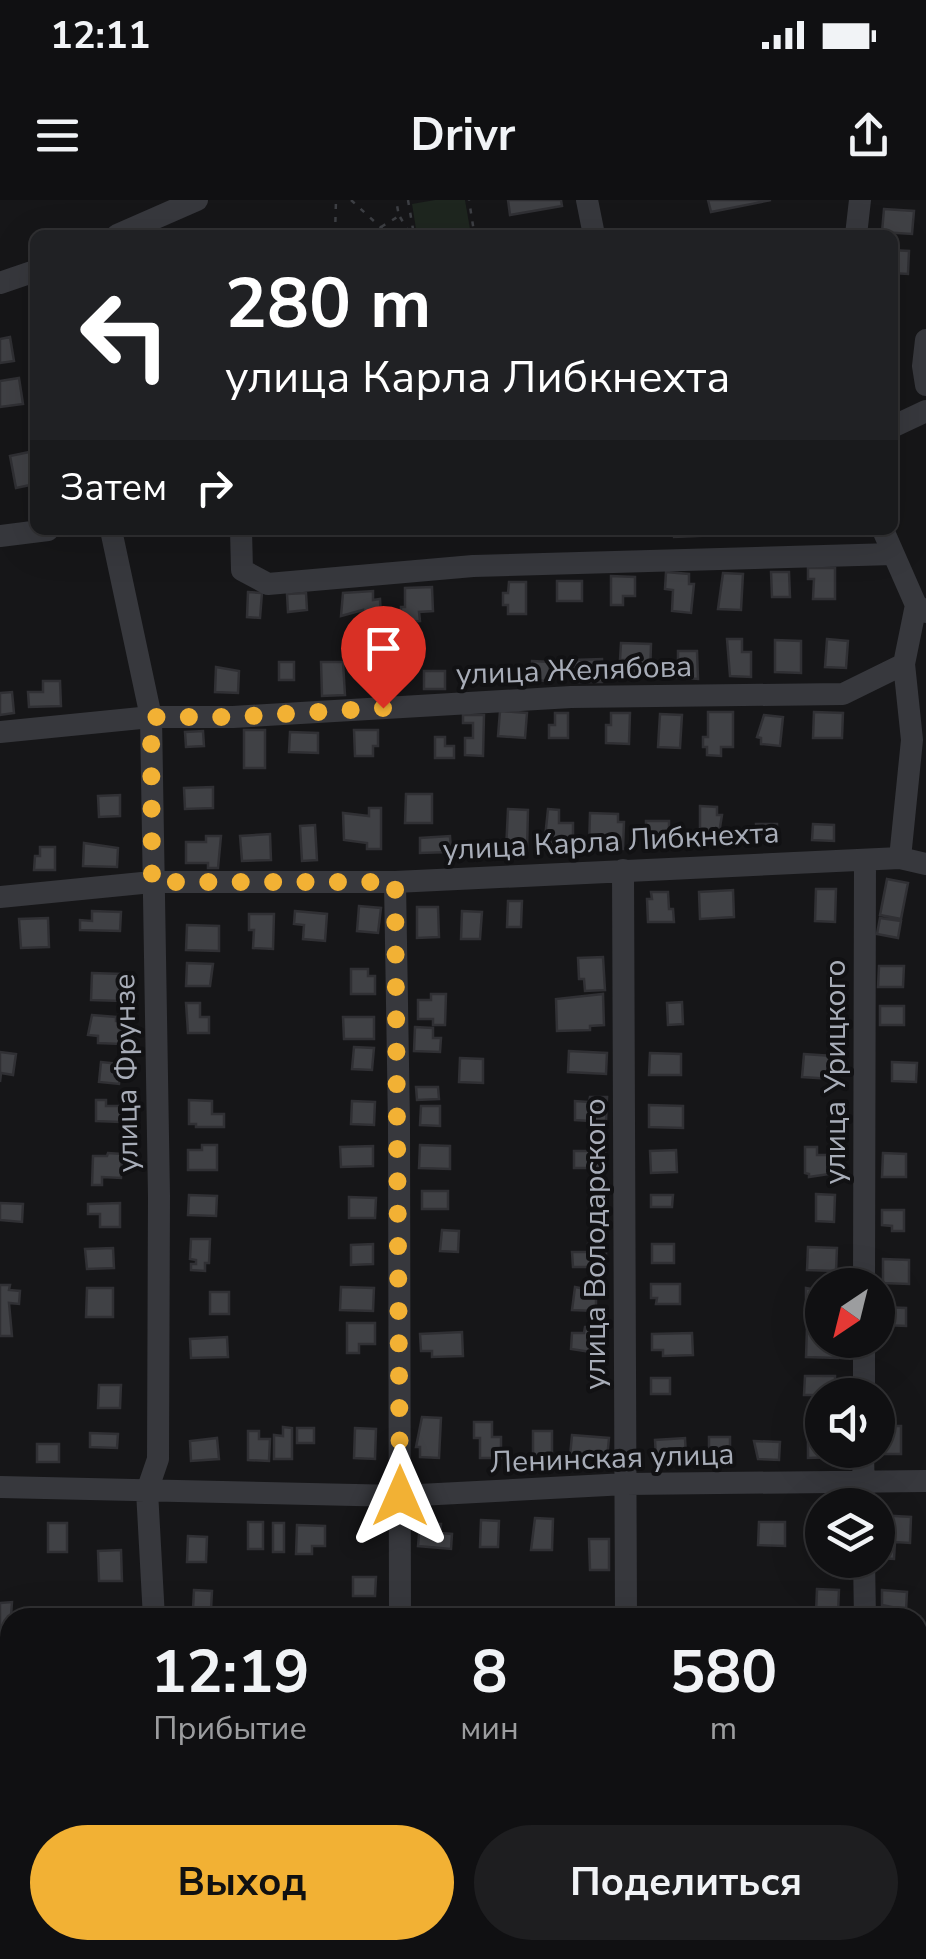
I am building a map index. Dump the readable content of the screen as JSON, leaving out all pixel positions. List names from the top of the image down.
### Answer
{
  "streets": {
    "street": [
      "улица Желябова",
      "улица Карла Либкнехта",
      "улица Урицкого",
      "улица Фрунзе",
      "улица Володарского",
      "Ленинская улица"
    ]
  },
  "crossings": [
    ["улица Желябова", "улица Фрунзе"],
    ["улица Карла Либкнехта", "улица Урицкого"],
    ["улица Карла Либкнехта", "улица Фрунзе"],
    ["улица Карла Либкнехта", "улица Володарского"],
    ["улица Фрунзе", "Ленинская улица"],
    ["улица Володарского", "Ленинская улица"]
  ],
  "north": "bottom left",
  "page": {
    "status": "12:11",
    "header": "Drivr",
    "turn": ["280 m", "улица Карла Либкнехта"],
    "then": "Затем",
    "eta": [
      "12:19",
      "Прибытие",
      "8",
      "мин",
      "580",
      "m"
    ],
    "buttons": ["Выход", "Поделиться"]
  }
}
